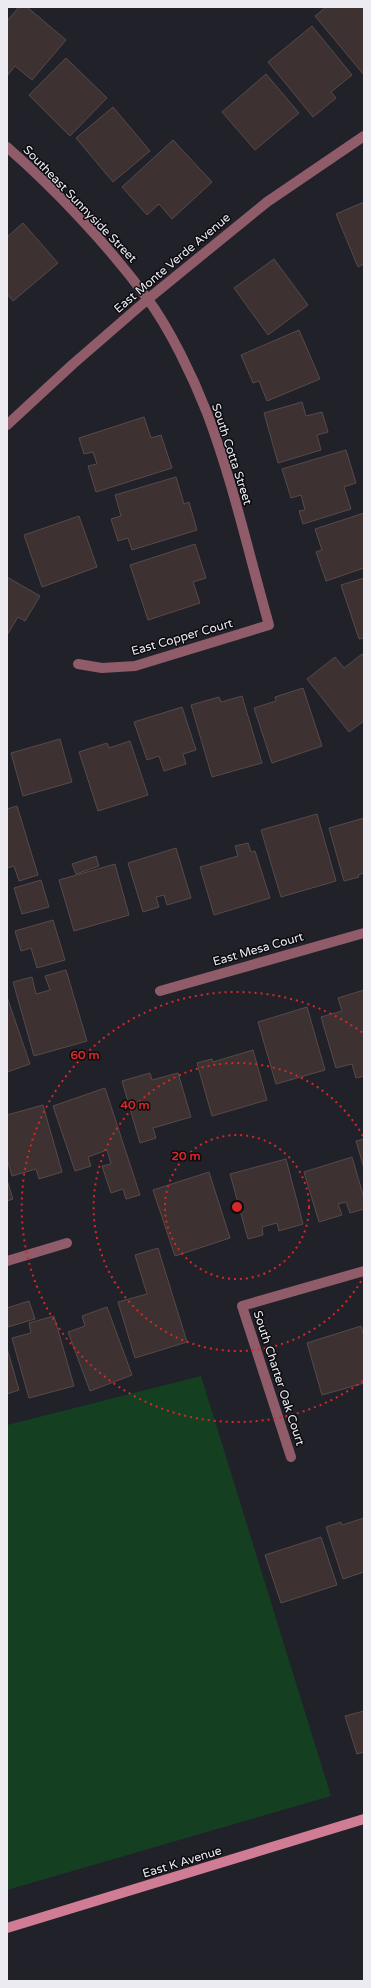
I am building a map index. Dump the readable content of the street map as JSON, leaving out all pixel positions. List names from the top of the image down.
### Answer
{
  "streets": {
    "street": [
      "Southeast Sunnyside Street",
      "East Monte Verde Avenue",
      "South Cotta Street",
      "East Copper Court",
      "East Mesa Court",
      "South Charter Oak Court",
      "East K Avenue"
    ]
  },
  "crossings": [
    ["Southeast Sunnyside Street", "East Monte Verde Avenue"],
    ["Southeast Sunnyside Street", "South Cotta Street"],
    ["East Monte Verde Avenue", "South Cotta Street"],
    ["South Cotta Street", "East Copper Court"]
  ],
  "rings": ["60 m", "40 m", "20 m"]
}
